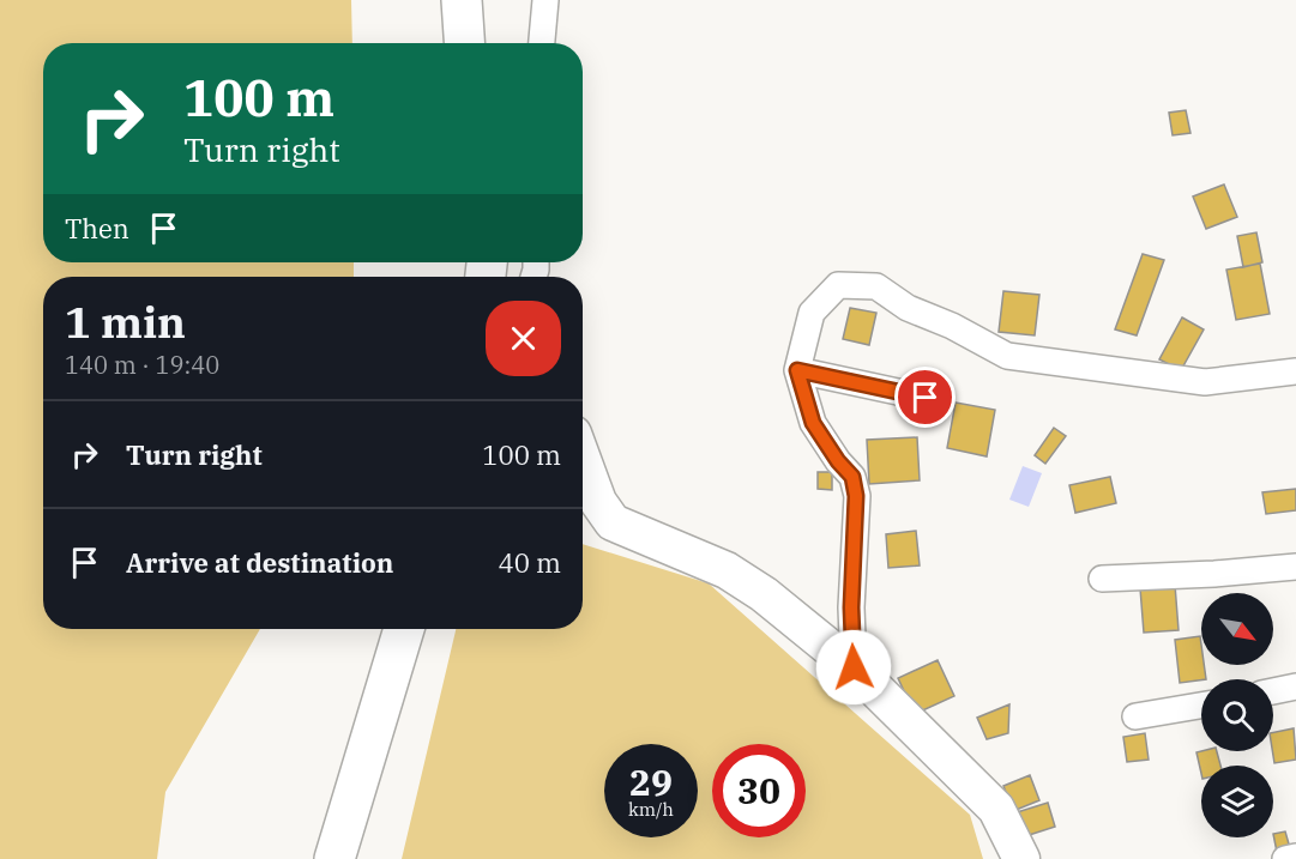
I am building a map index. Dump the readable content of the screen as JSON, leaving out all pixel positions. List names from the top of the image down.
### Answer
{
  "north": "bottom right",
  "page": {
    "turn": ["100 m", "Turn right"],
    "then": "Then",
    "heading": ["1 min", "140 m · 19:40"],
    "list": [
      {
        "name": "Turn right",
        "value": "100 m"
      },
      {
        "name": "Arrive at destination",
        "value": "40 m"
      }
    ],
    "speed": "29 km/h",
    "limit": "30"
  }
}
